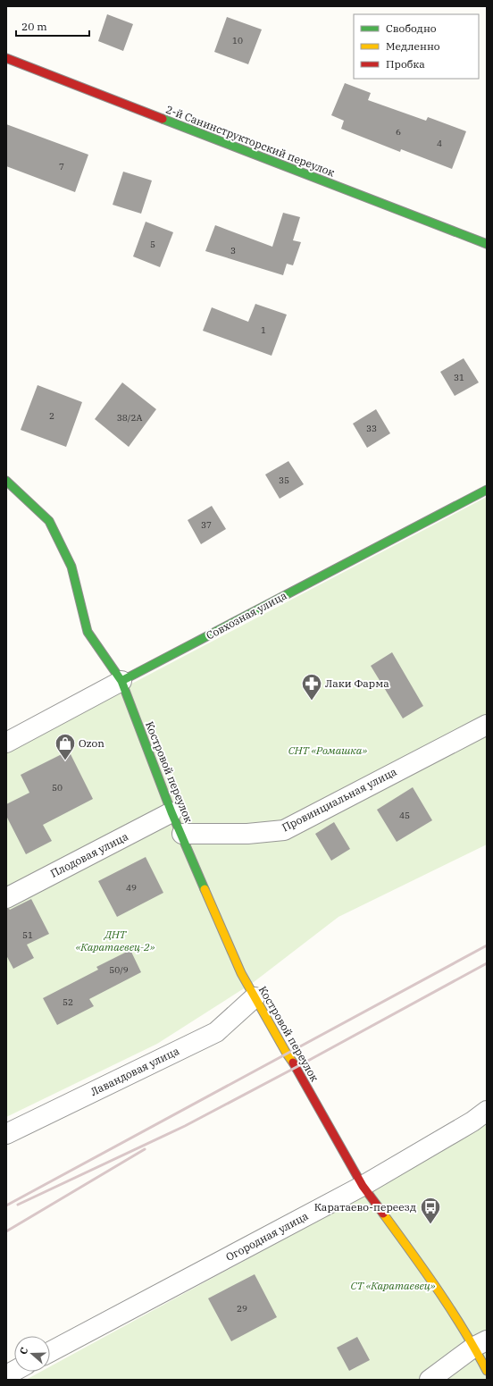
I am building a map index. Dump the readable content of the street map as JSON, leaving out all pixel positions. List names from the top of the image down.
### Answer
{
  "streets": {
    "street": [
      "2-й Санинструкторский переулок",
      "Совхозная улица",
      "Костровой переулок",
      "Провинциальная улица",
      "Плодовая улица",
      "Лавандовая улица",
      "Огородная улица"
    ]
  },
  "crossings": [
    ["Совхозная улица", "Костровой переулок"],
    ["Костровой переулок", "Провинциальная улица"],
    ["Костровой переулок", "Плодовая улица"],
    ["Костровой переулок", "Лавандовая улица"],
    ["Костровой переулок", "Огородная улица"]
  ],
  "parks": ["СНТ «Ромашка»", "ДНТ «Каратаевец-2»", "СТ «Каратаевец»"],
  "places": {
    "pharmacy": ["Лаки Фарма"],
    "shop": ["Ozon"],
    "bus stop": ["Каратаево-переезд"]
  },
  "house_numbers": [
    "10",
    "6",
    "4",
    "7",
    "5",
    "3",
    "1",
    "31",
    "2",
    "38/2А",
    "33",
    "35",
    "37",
    "50",
    "45",
    "49",
    "51",
    "50/9",
    "52",
    "29"
  ],
  "legend": ["Свободно", "Медленно", "Пробка"],
  "scale_bar": "20 m",
  "north": "left"
}
